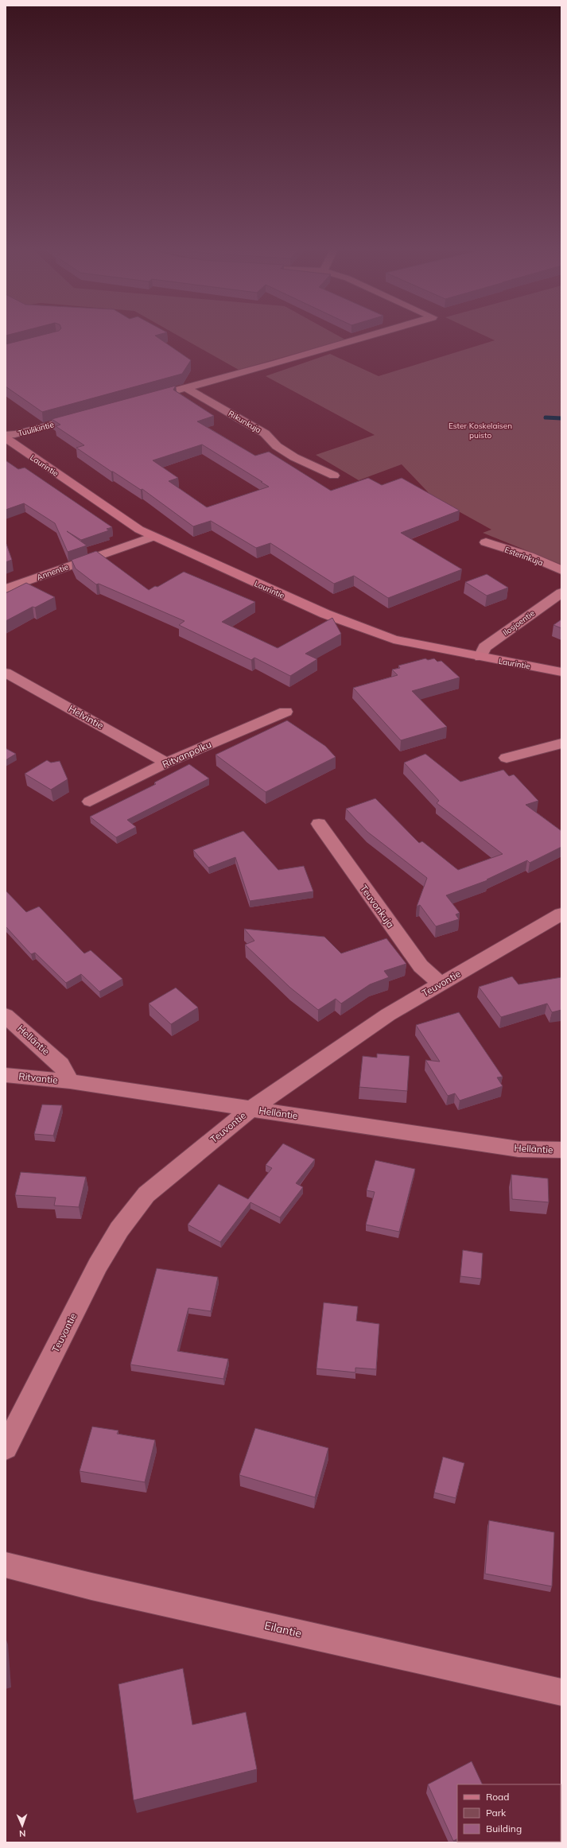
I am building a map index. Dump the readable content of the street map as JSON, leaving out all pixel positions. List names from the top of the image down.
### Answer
{
  "streets": {
    "street": [
      "Rikunkuja",
      "Tuulikintie",
      "Laurintie",
      "Esterinkuja",
      "Annentie",
      "Ilosjoentie",
      "Helvintie",
      "Ritvanpolku",
      "Teuvonkuja",
      "Teuvontie",
      "Helläntie",
      "Ritvantie",
      "Eilantie"
    ]
  },
  "crossings": [
    ["Laurintie", "Annentie"],
    ["Laurintie", "Ilosjoentie"],
    ["Helvintie", "Ritvanpolku"],
    ["Teuvonkuja", "Teuvontie"],
    ["Teuvontie", "Helläntie"],
    ["Helläntie", "Ritvantie"]
  ],
  "parks": ["Ester Koskelaisen puisto"],
  "legend": ["Road", "Park", "Building"],
  "north": "bottom"
}
